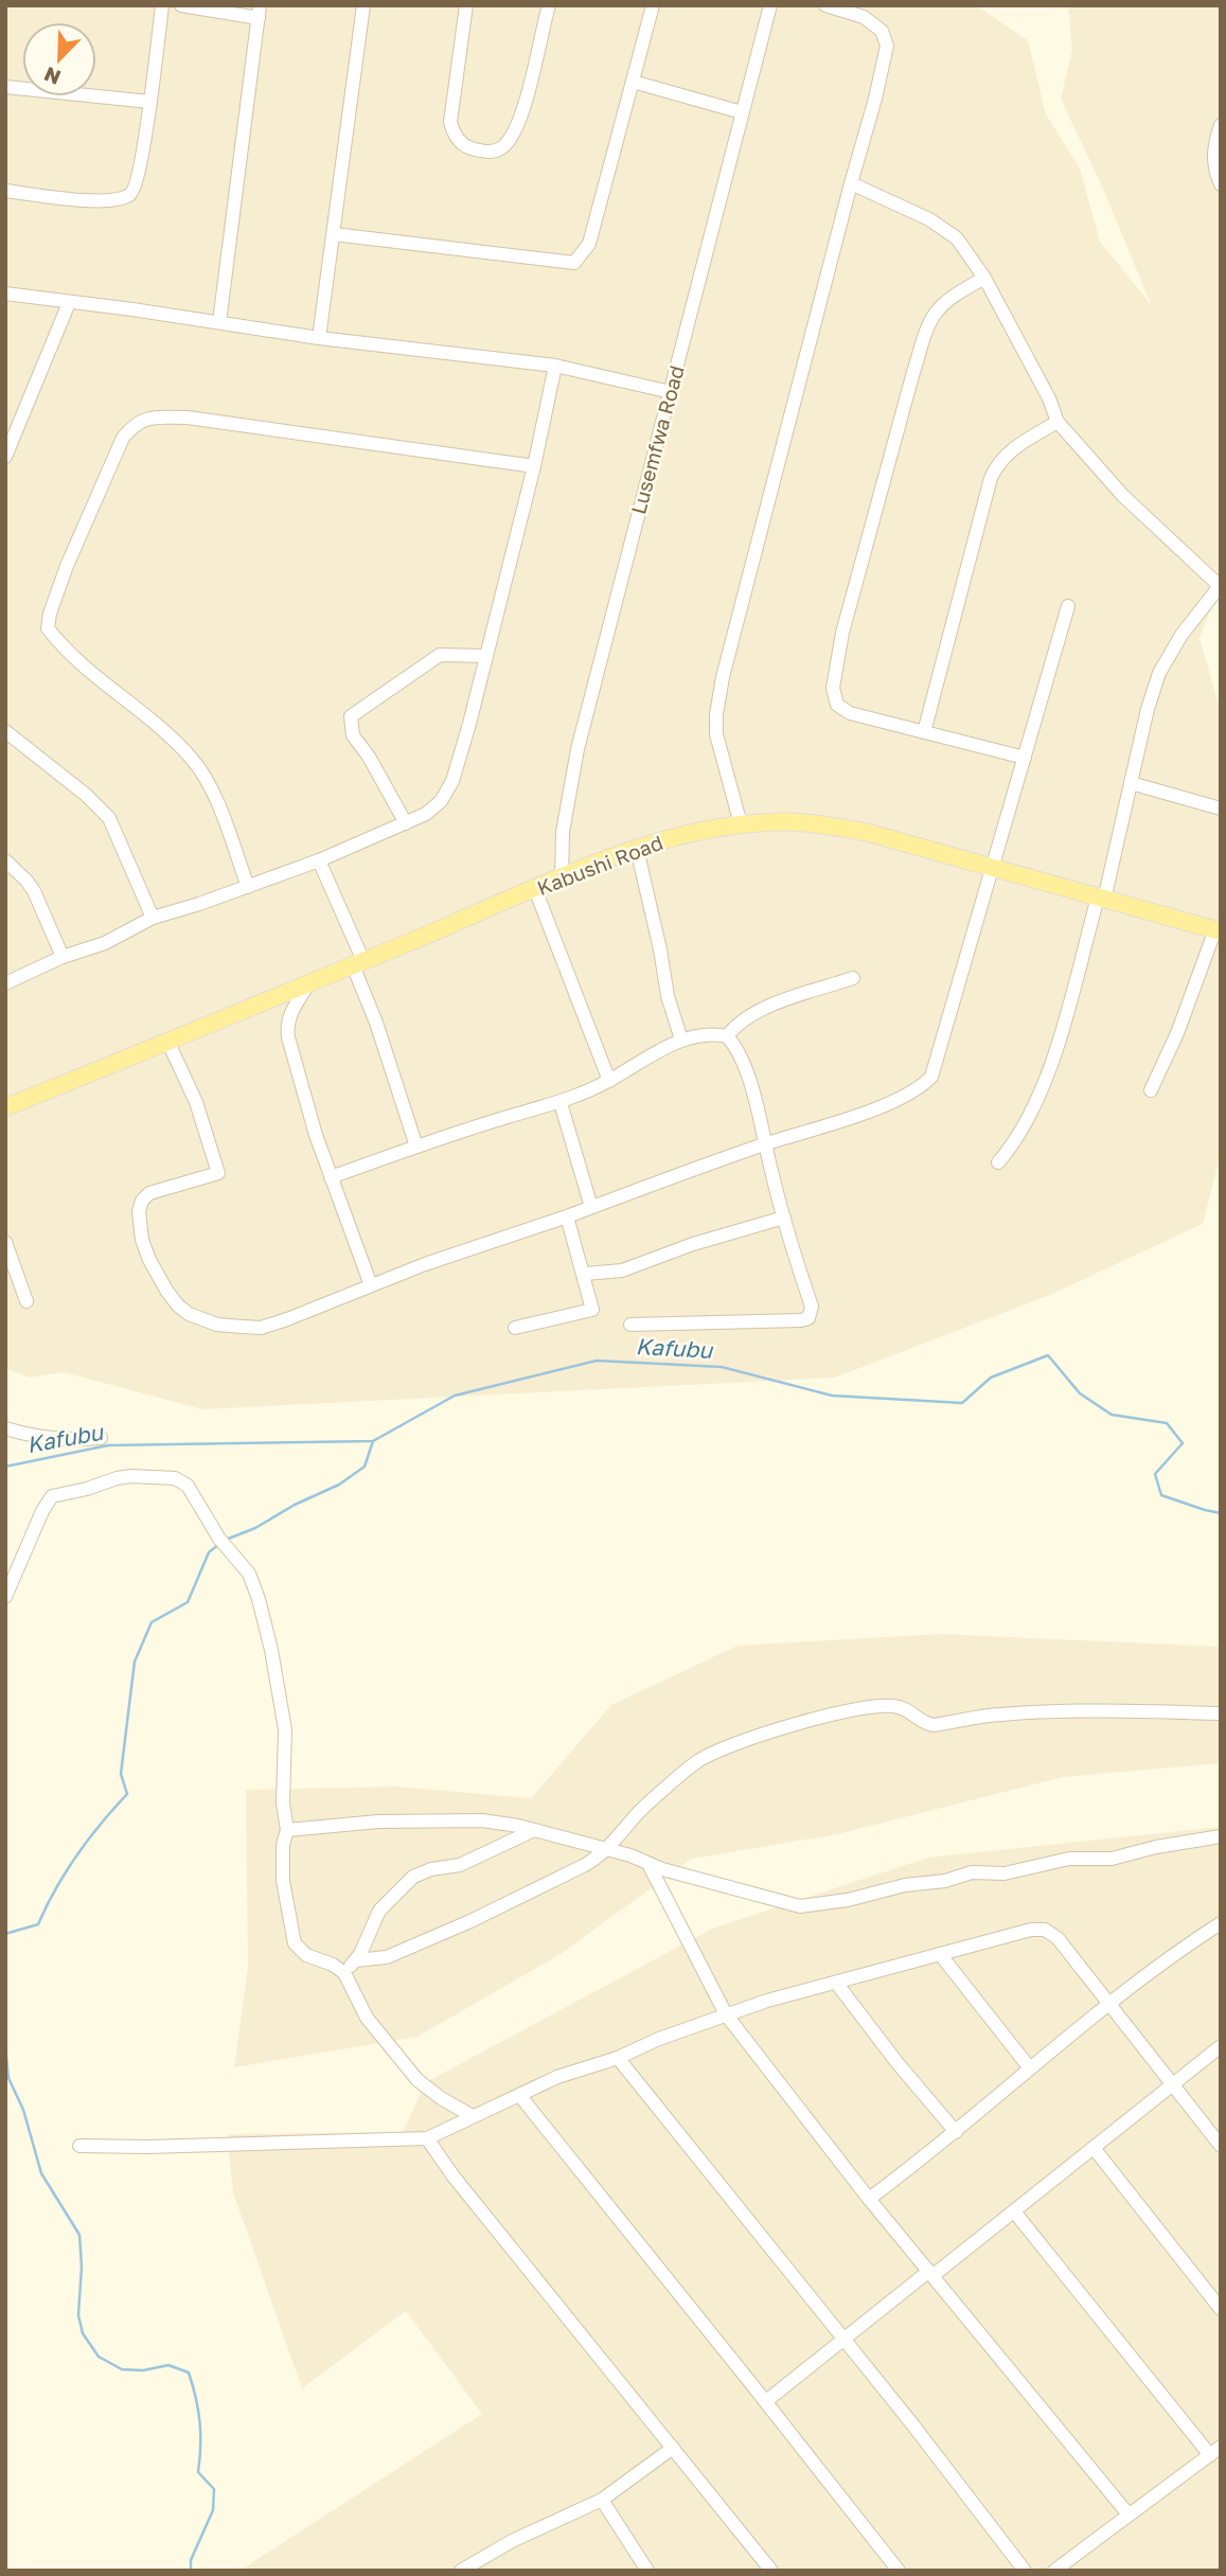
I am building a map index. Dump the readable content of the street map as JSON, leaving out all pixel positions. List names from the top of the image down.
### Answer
{
  "streets": {
    "main road": ["Kabushi Road"],
    "street": ["Lusemfwa Road"]
  },
  "crossings": [
    ["Lusemfwa Road", "Kabushi Road"]
  ],
  "water": ["Kafubu"],
  "north": "bottom left"
}
